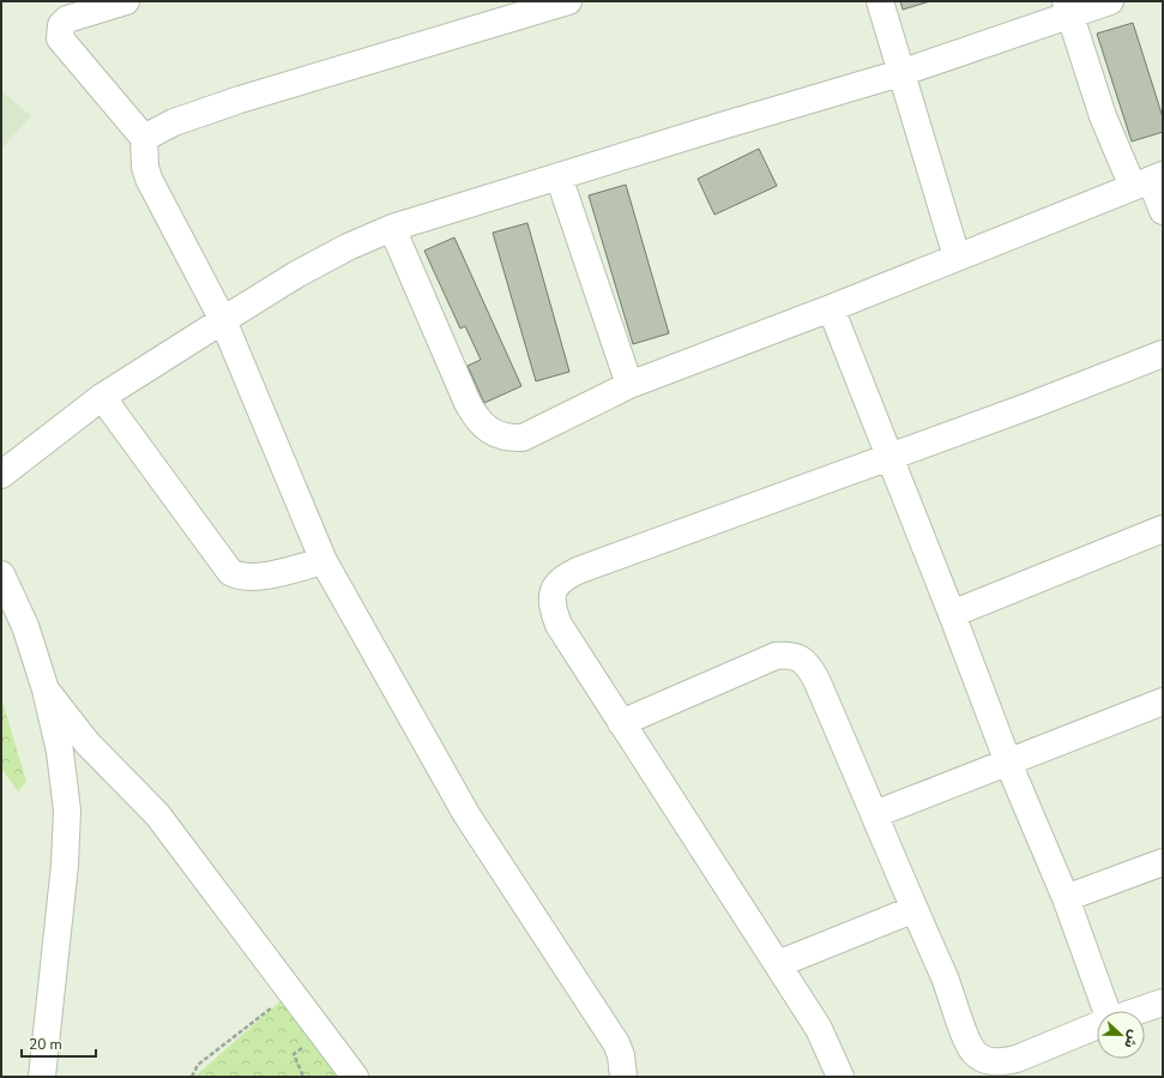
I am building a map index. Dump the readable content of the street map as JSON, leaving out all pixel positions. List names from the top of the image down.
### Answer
{
  "scale_bar": "20 m",
  "north": "right"
}
